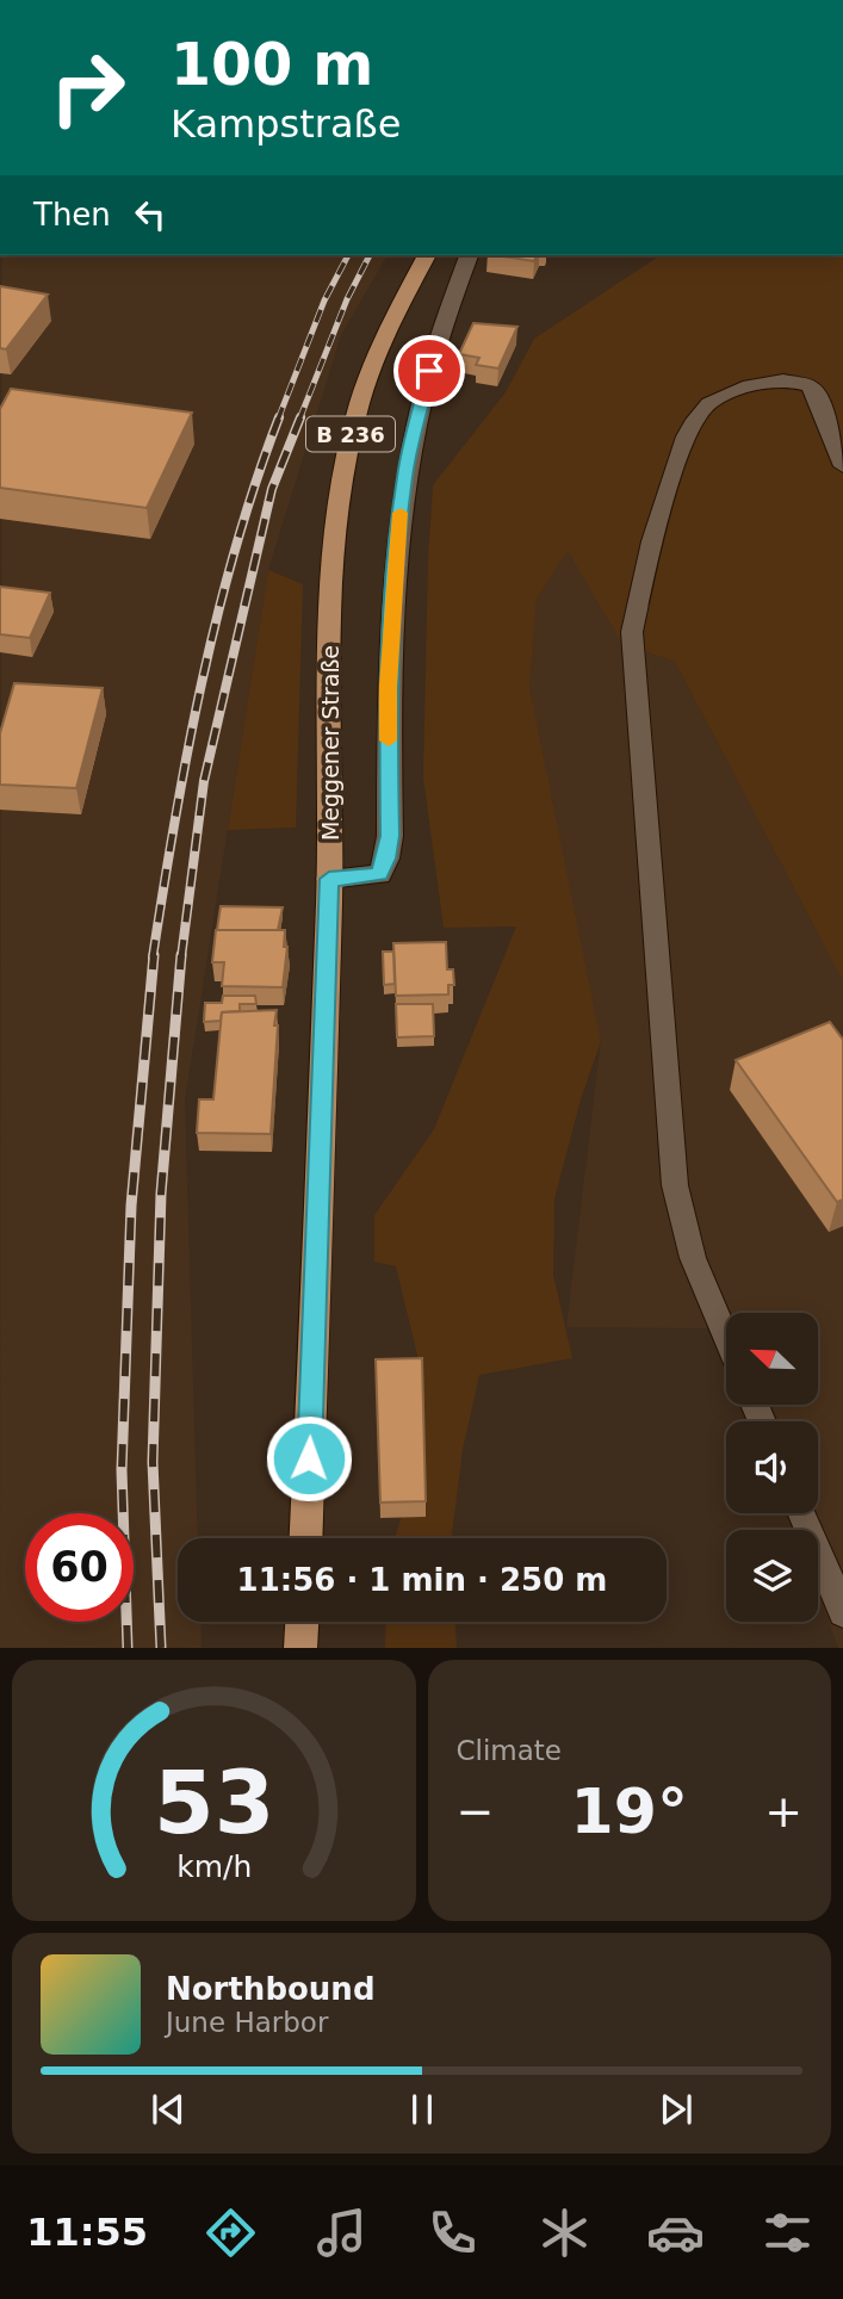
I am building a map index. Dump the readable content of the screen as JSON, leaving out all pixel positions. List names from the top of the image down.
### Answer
{
  "streets": {
    "main road": ["B 236", "Meggener Straße"]
  },
  "north": "top left",
  "page": {
    "turn": ["100 m", "Kampstraße"],
    "then": "Then",
    "limit": "60",
    "trip": "11:56 · 1 min · 250 m",
    "tile": "Climate",
    "heat": ["−", "19°", "+"],
    "song": ["Northbound", "June Harbor"],
    "tabs": "11:55",
    "gauge": ["53", "km/h"]
  }
}
